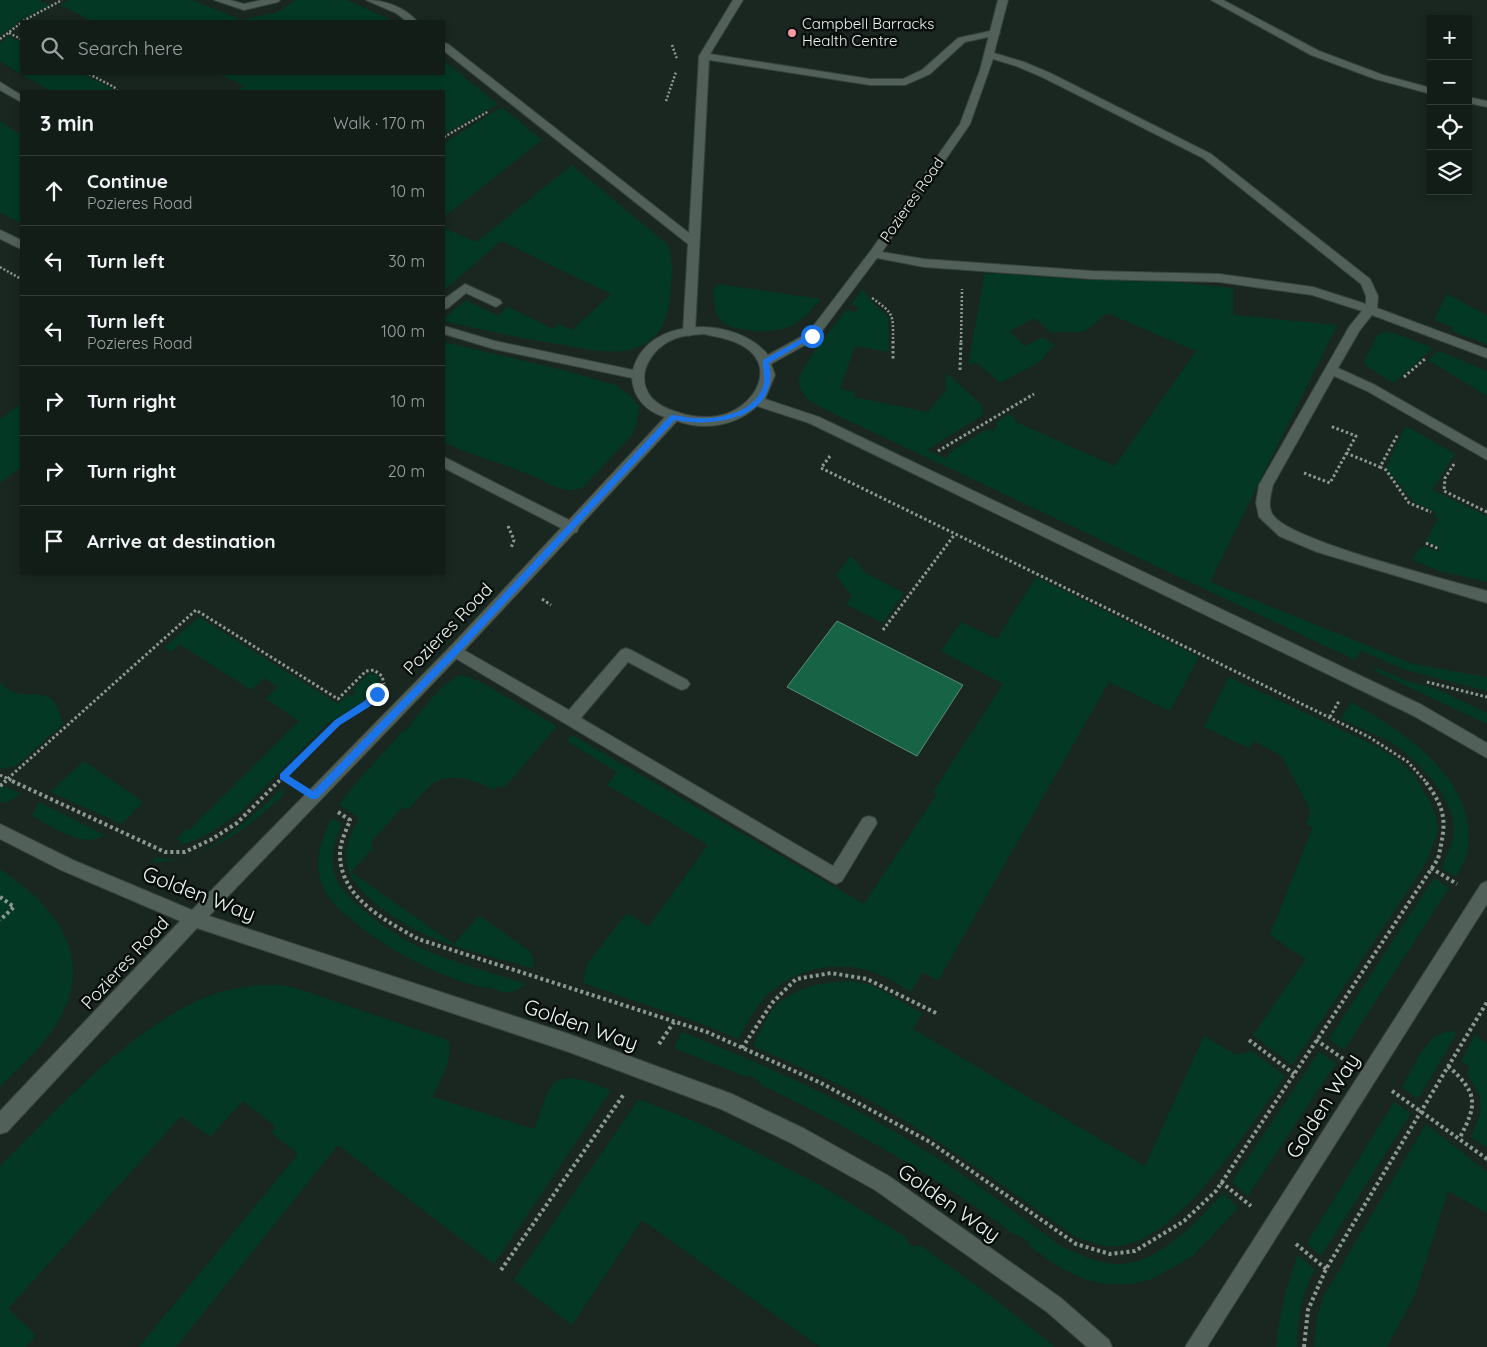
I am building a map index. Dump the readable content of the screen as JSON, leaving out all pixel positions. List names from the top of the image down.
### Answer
{
  "streets": {
    "street": ["Pozieres Road", "Golden Way"]
  },
  "crossings": [
    ["Pozieres Road", "Golden Way"]
  ],
  "places": ["Campbell Barracks Health Centre"],
  "page": {
    "map_buttons": ["+", "−"],
    "search": "Search here",
    "heading": ["3 min", "Walk · 170 m"],
    "list": [
      ["Continue", "Pozieres Road", "10 m"],
      ["Turn left", "30 m"],
      ["Turn left", "Pozieres Road", "100 m"],
      ["Turn right", "10 m"],
      ["Turn right", "20 m"],
      "Arrive at destination"
    ]
  }
}
